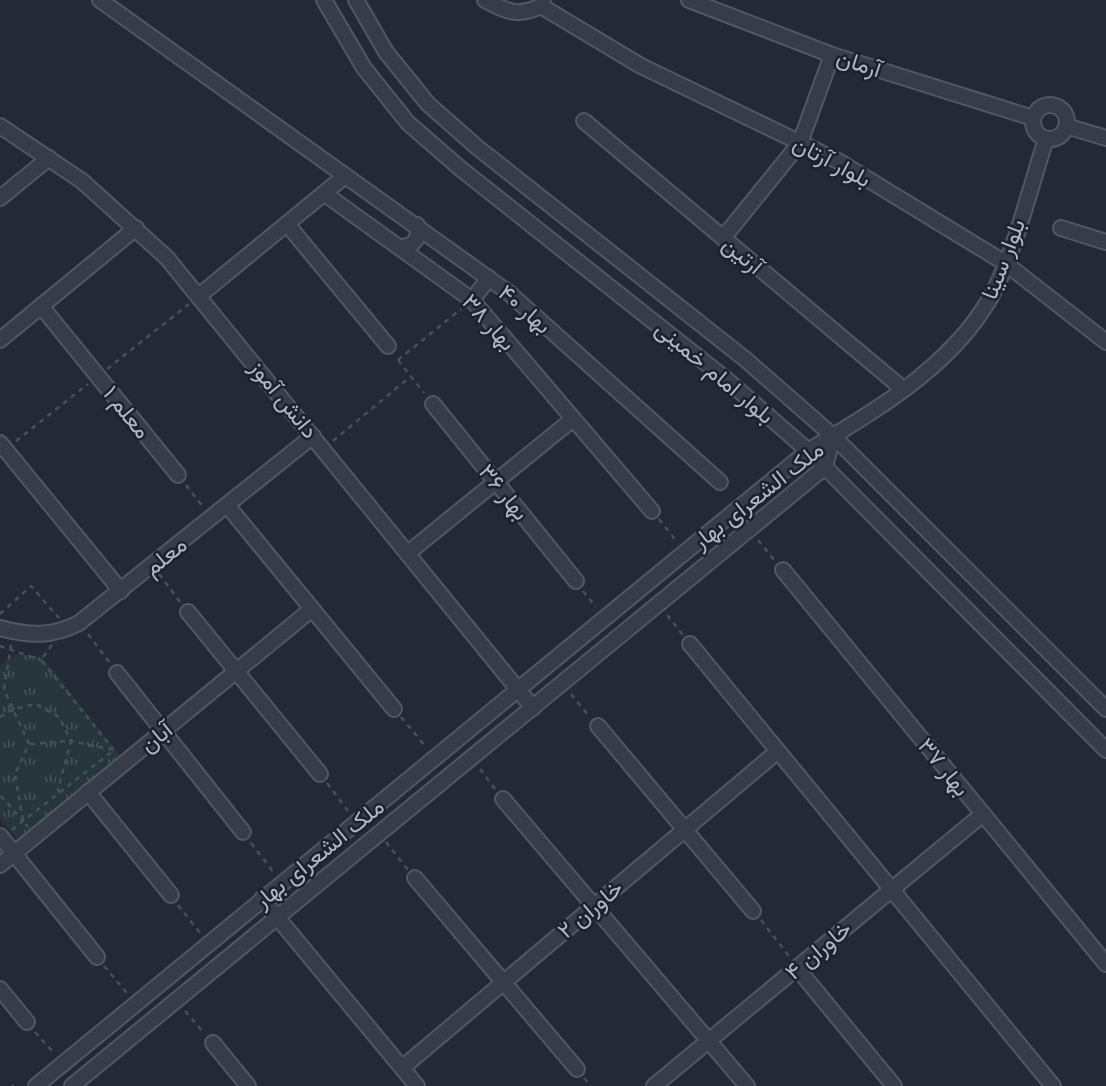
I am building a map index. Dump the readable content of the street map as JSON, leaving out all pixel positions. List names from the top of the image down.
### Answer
{
  "streets": {
    "street": [
      "آرمان",
      "بلوار آرتان",
      "آرتین",
      "بلوار سینا",
      "بهار ۴۰",
      "بهار ۳۸",
      "بلوار امام خمینی",
      "دانش آموز",
      "معلم ۱",
      "بهار ۳۶",
      "ملک الشعرای بهار",
      "معلم",
      "آبان",
      "بهار ۳۷",
      "خاوران ۲",
      "خاوران ۴"
    ]
  },
  "crossings": [
    ["آرمان", "بلوار سینا"],
    ["بلوار آرتان", "بلوار سینا"],
    ["آرتین", "بلوار سینا"],
    ["بلوار سینا", "بلوار امام خمینی"],
    ["بلوار سینا", "ملک الشعرای بهار"],
    ["بلوار امام خمینی", "ملک الشعرای بهار"],
    ["دانش آموز", "ملک الشعرای بهار"],
    ["دانش آموز", "معلم"],
    ["بهار ۳۷", "خاوران ۴"]
  ]
}
